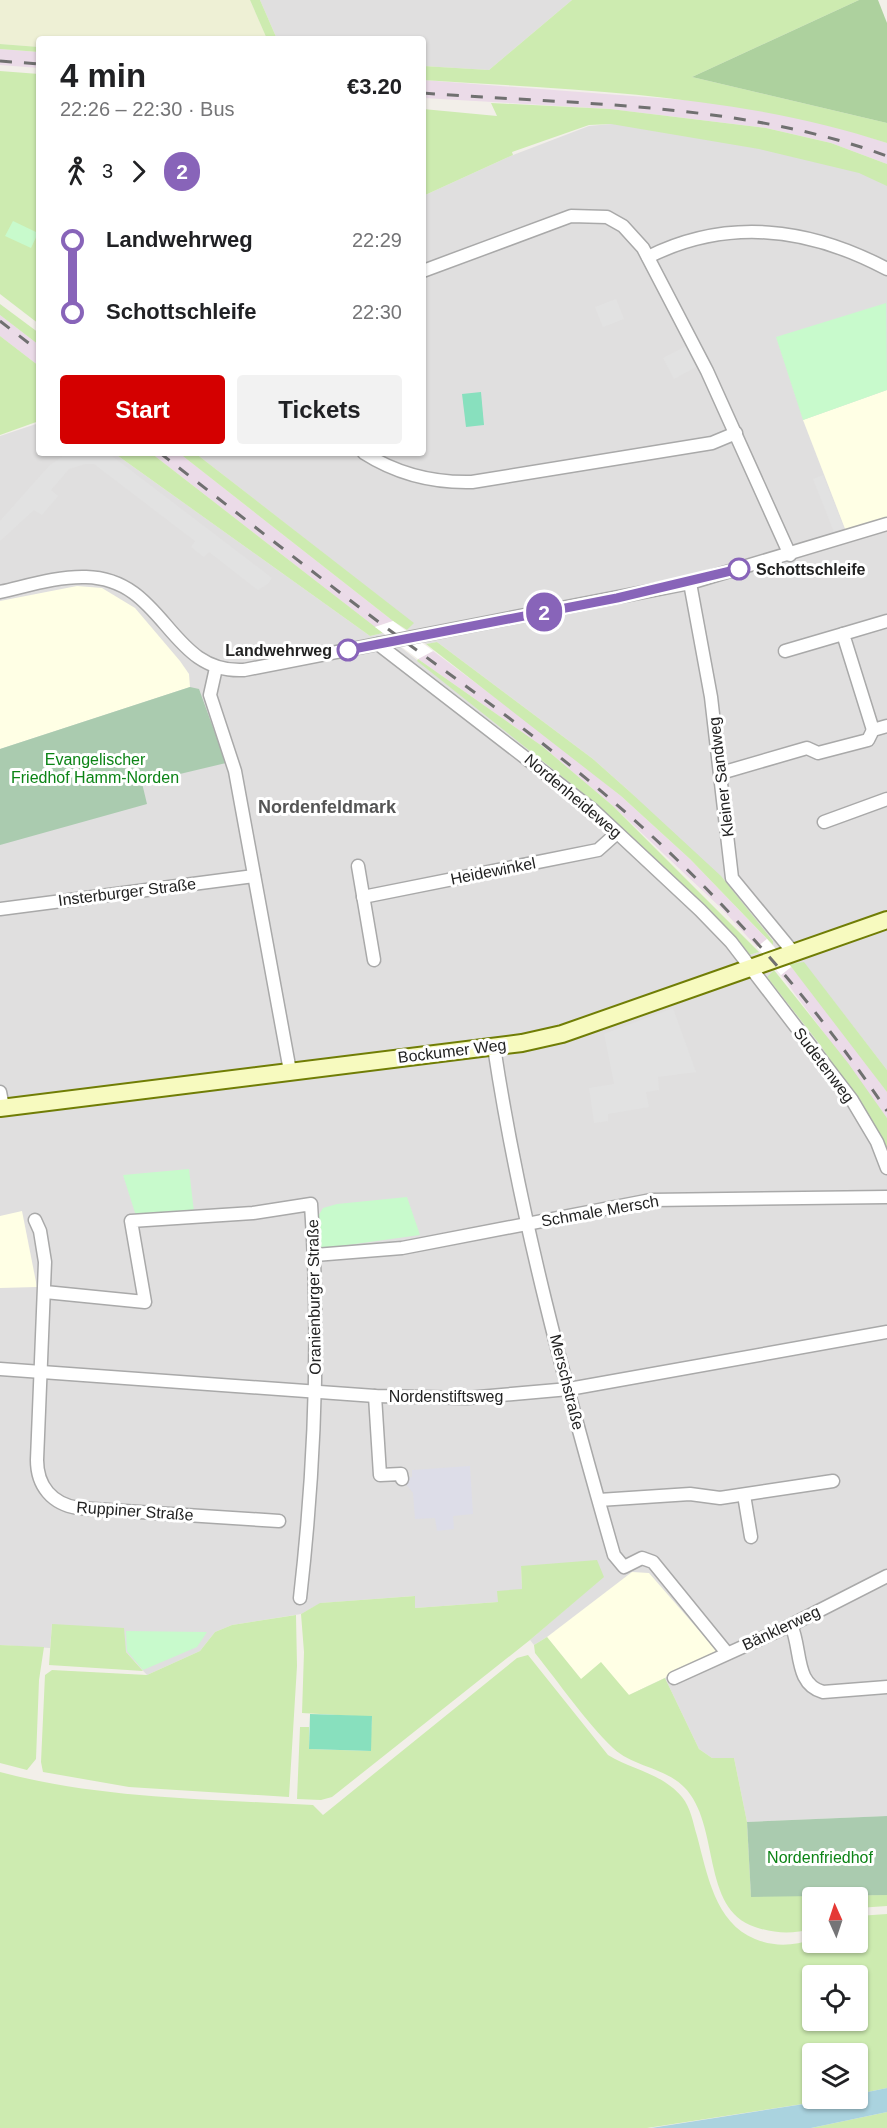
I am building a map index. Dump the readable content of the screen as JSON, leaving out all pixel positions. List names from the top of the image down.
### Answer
{
  "streets": {
    "main road": ["Bockumer Weg"],
    "street": [
      "Kleiner Sandweg",
      "Nordenheideweg",
      "Heidewinkel",
      "Insterburger Straße",
      "Sudetenweg",
      "Schmale Mersch",
      "Oranienburger Straße",
      "Merschstraße",
      "Nordenstiftsweg",
      "Ruppiner Straße",
      "Bänklerweg"
    ]
  },
  "crossings": [
    ["Kleiner Sandweg", "Bockumer Weg"],
    ["Nordenheideweg", "Heidewinkel"],
    ["Nordenheideweg", "Bockumer Weg"],
    ["Nordenheideweg", "Sudetenweg"],
    ["Bockumer Weg", "Sudetenweg"],
    ["Bockumer Weg", "Merschstraße"],
    ["Schmale Mersch", "Oranienburger Straße"],
    ["Schmale Mersch", "Merschstraße"],
    ["Oranienburger Straße", "Nordenstiftsweg"],
    ["Oranienburger Straße", "Ruppiner Straße"],
    ["Merschstraße", "Nordenstiftsweg"],
    ["Merschstraße", "Bänklerweg"],
    ["Nordenstiftsweg", "Ruppiner Straße"]
  ],
  "districts": ["Nordenfeldmark"],
  "parks": ["Evangelischer Friedhof Hamm-Norden", "Nordenfriedhof"],
  "places": ["Schottschleife", "Landwehrweg"],
  "lines": ["bus line 2"],
  "north": "top",
  "page": {
    "on_map": "2",
    "heading": ["4 min", "22:26 – 22:30 · Bus", "€3.20"],
    "legs": ["3", "2"],
    "list": [
      {
        "name": "Landwehrweg",
        "value": "22:29"
      },
      {
        "name": "Schottschleife",
        "value": "22:30"
      }
    ],
    "buttons": ["Start", "Tickets"]
  }
}
